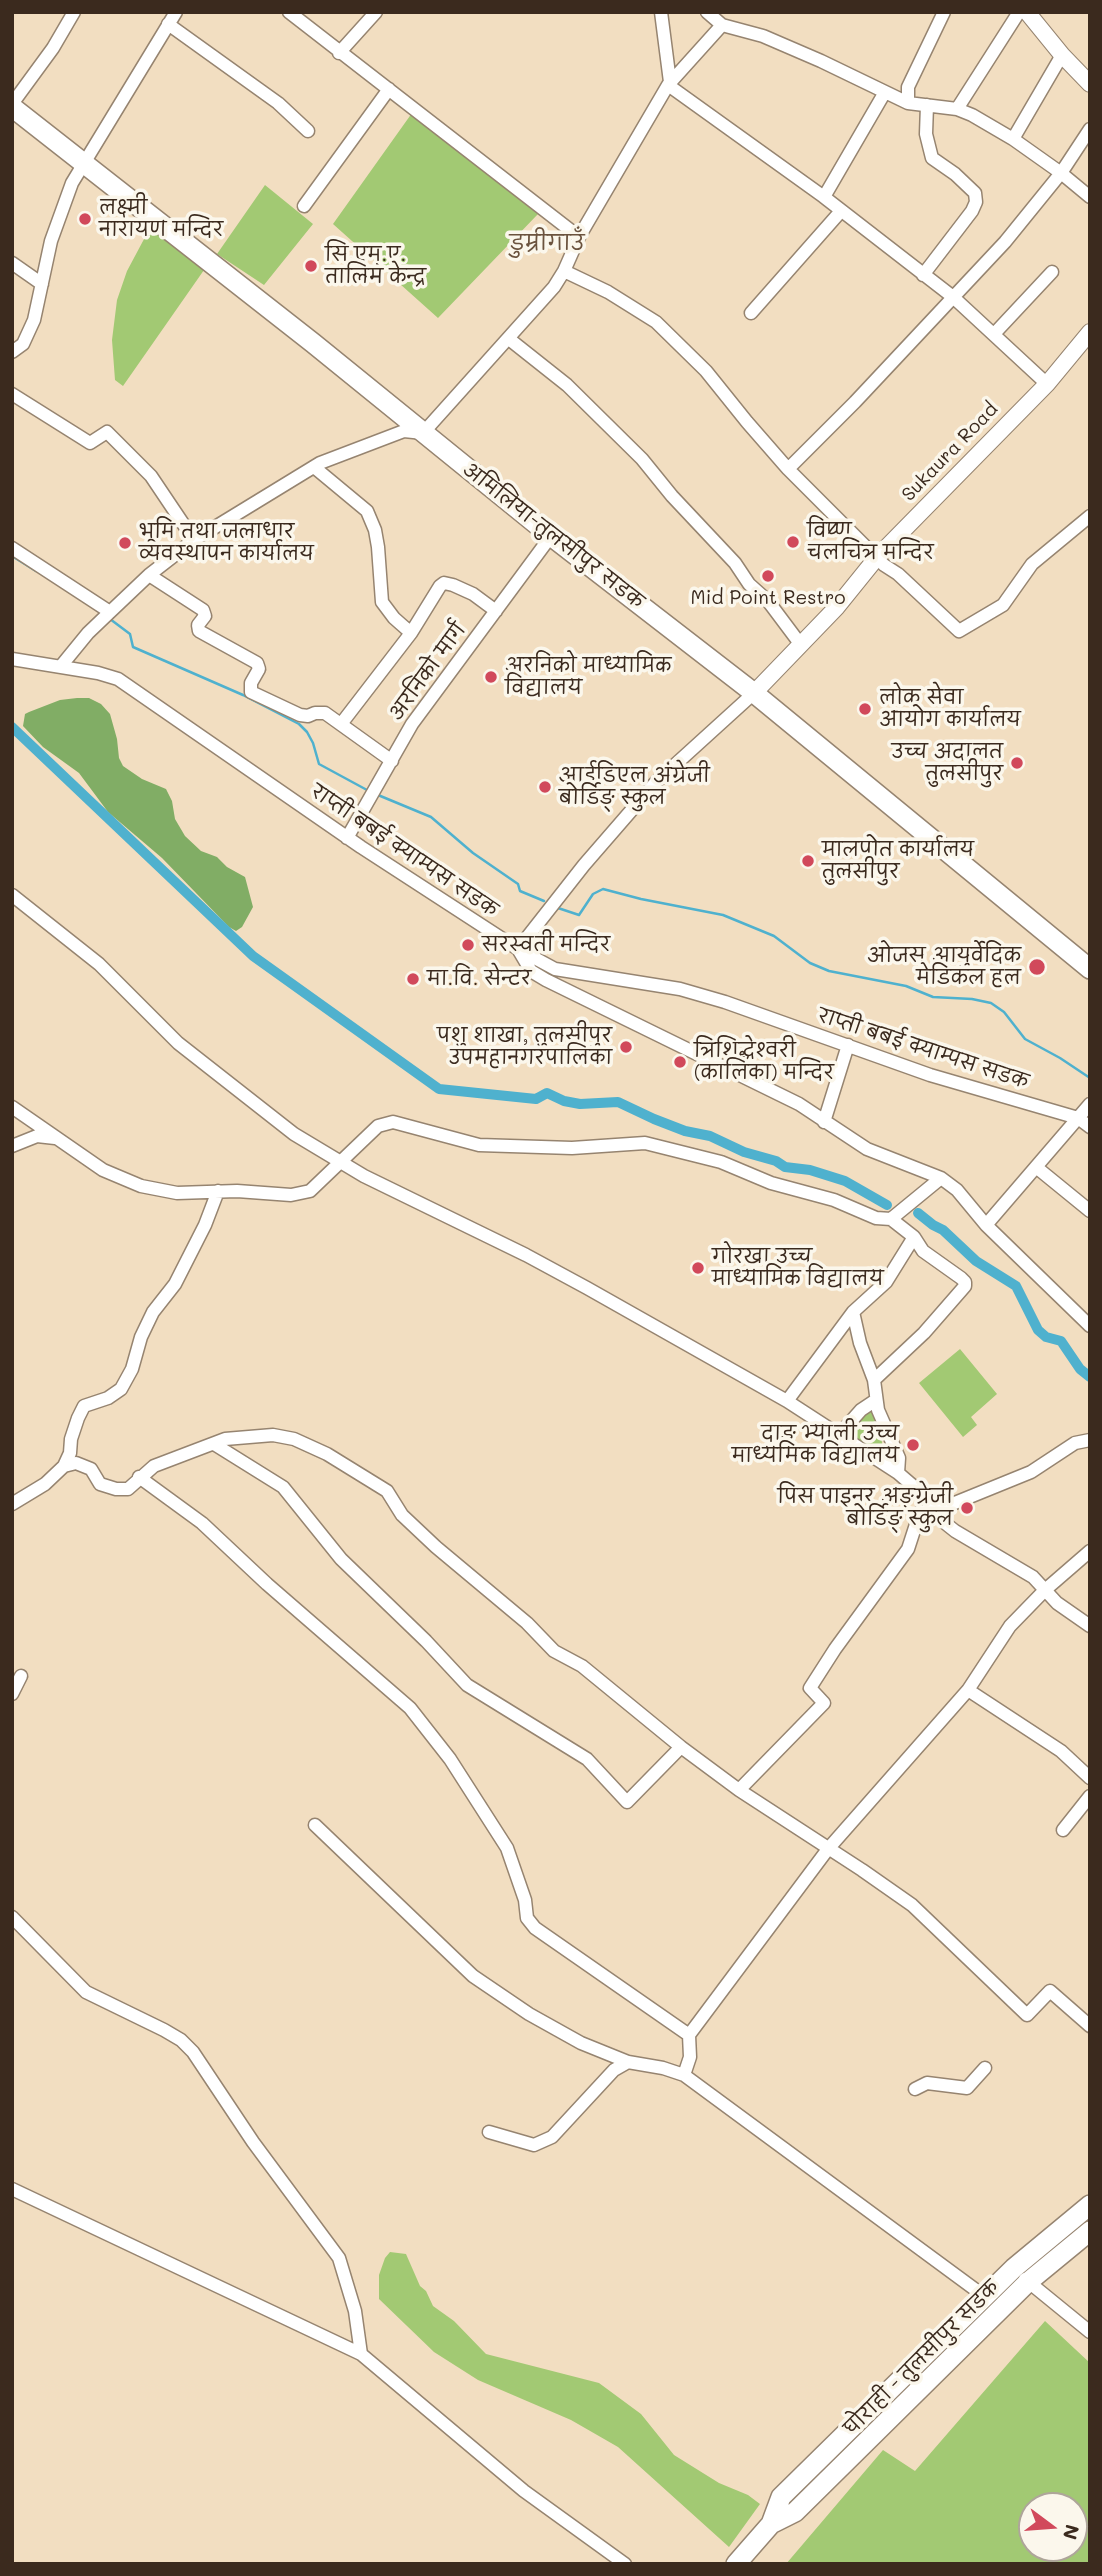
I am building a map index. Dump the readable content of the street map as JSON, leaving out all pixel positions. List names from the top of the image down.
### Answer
{
  "streets": {
    "main road": ["अमिलिया-तुलसीपुर सडक", "घोराही - तुलसीपुर सडक"],
    "street": ["Sukaura Road", "अरनिको मार्ग", "राप्ती बबई क्याम्पस सडक"]
  },
  "crossings": [
    ["Sukaura Road", "अमिलिया-तुलसीपुर सडक"],
    ["अमिलिया-तुलसीपुर सडक", "अरनिको मार्ग"],
    ["अरनिको मार्ग", "राप्ती बबई क्याम्पस सडक"]
  ],
  "districts": ["डुम्रीगाउँ"],
  "places": [
    "लक्ष्मी नारायण मन्दिर",
    "सि.एम्.ए. तालिम केन्द्र",
    "विष्णु चलचित्र मन्दिर",
    "भूमि तथा जलाधार व्यवस्थापन कार्यालय",
    "Mid Point Restro",
    "अरनिको माध्यामिक विद्यालय",
    "लोक सेवा आयोग कार्यालय",
    "उच्च अदालत तुलसीपुर",
    "आईडिएल अंग्रेजी बोर्डिङ् स्कुल",
    "मालपोत कार्यालय तुलसीपुर",
    "सरस्वती मन्दिर",
    "ओजस आयुर्वेदिक मेडिकल हल",
    "मा.वि. सेन्टर",
    "पशु शाखा, तुलसीपुर उपमहानगरपालिका",
    "त्रिशिद्धेश्वरी (कालिका) मन्दिर",
    "गोरखा उच्च माध्यामिक विद्यालय",
    "दाङ भ्याली उच्च माध्यमिक विद्यालय",
    "पिस पाइनर अङ्‍ग्रेजी बोर्डिङ् स्कुल"
  ],
  "north": "right"
}
